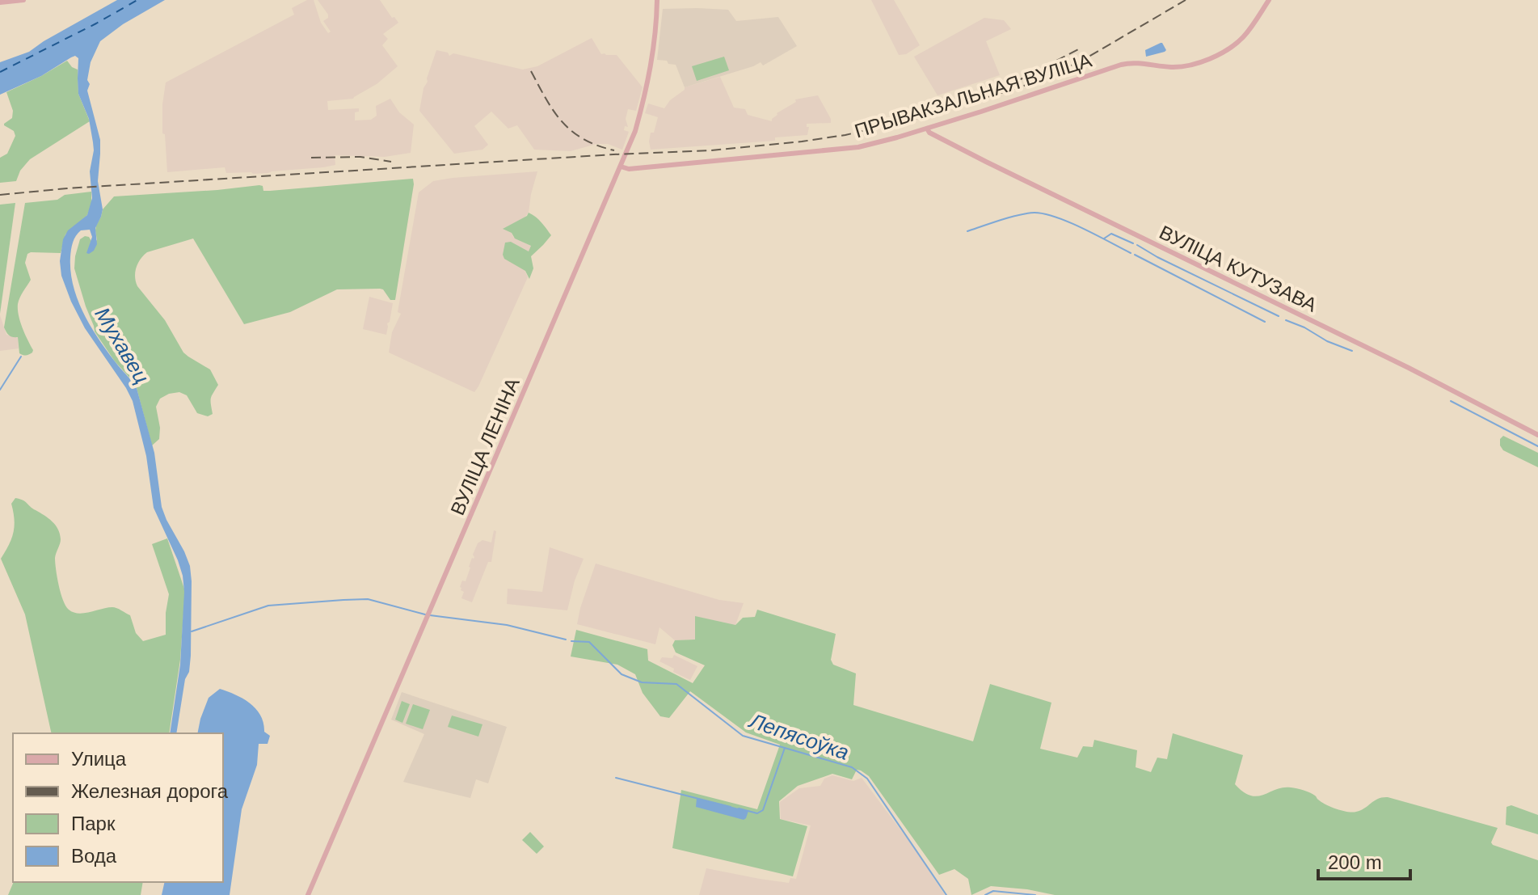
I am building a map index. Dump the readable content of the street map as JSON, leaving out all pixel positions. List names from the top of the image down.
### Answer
{
  "streets": {
    "main road": ["ПРЫВАКЗАЛЬНАЯ ВУЛІЦА", "ВУЛІЦА КУТУЗАВА", "ВУЛІЦА ЛЕНІНА"]
  },
  "crossings": [
    ["ПРЫВАКЗАЛЬНАЯ ВУЛІЦА", "ВУЛІЦА КУТУЗАВА"],
    ["ПРЫВАКЗАЛЬНАЯ ВУЛІЦА", "ВУЛІЦА ЛЕНІНА"]
  ],
  "water": ["Мухавец", "Лепясоўка"],
  "legend": [
    "Улица",
    "Железная дорога",
    "Парк",
    "Вода"
  ],
  "scale_bar": "200 m"
}
